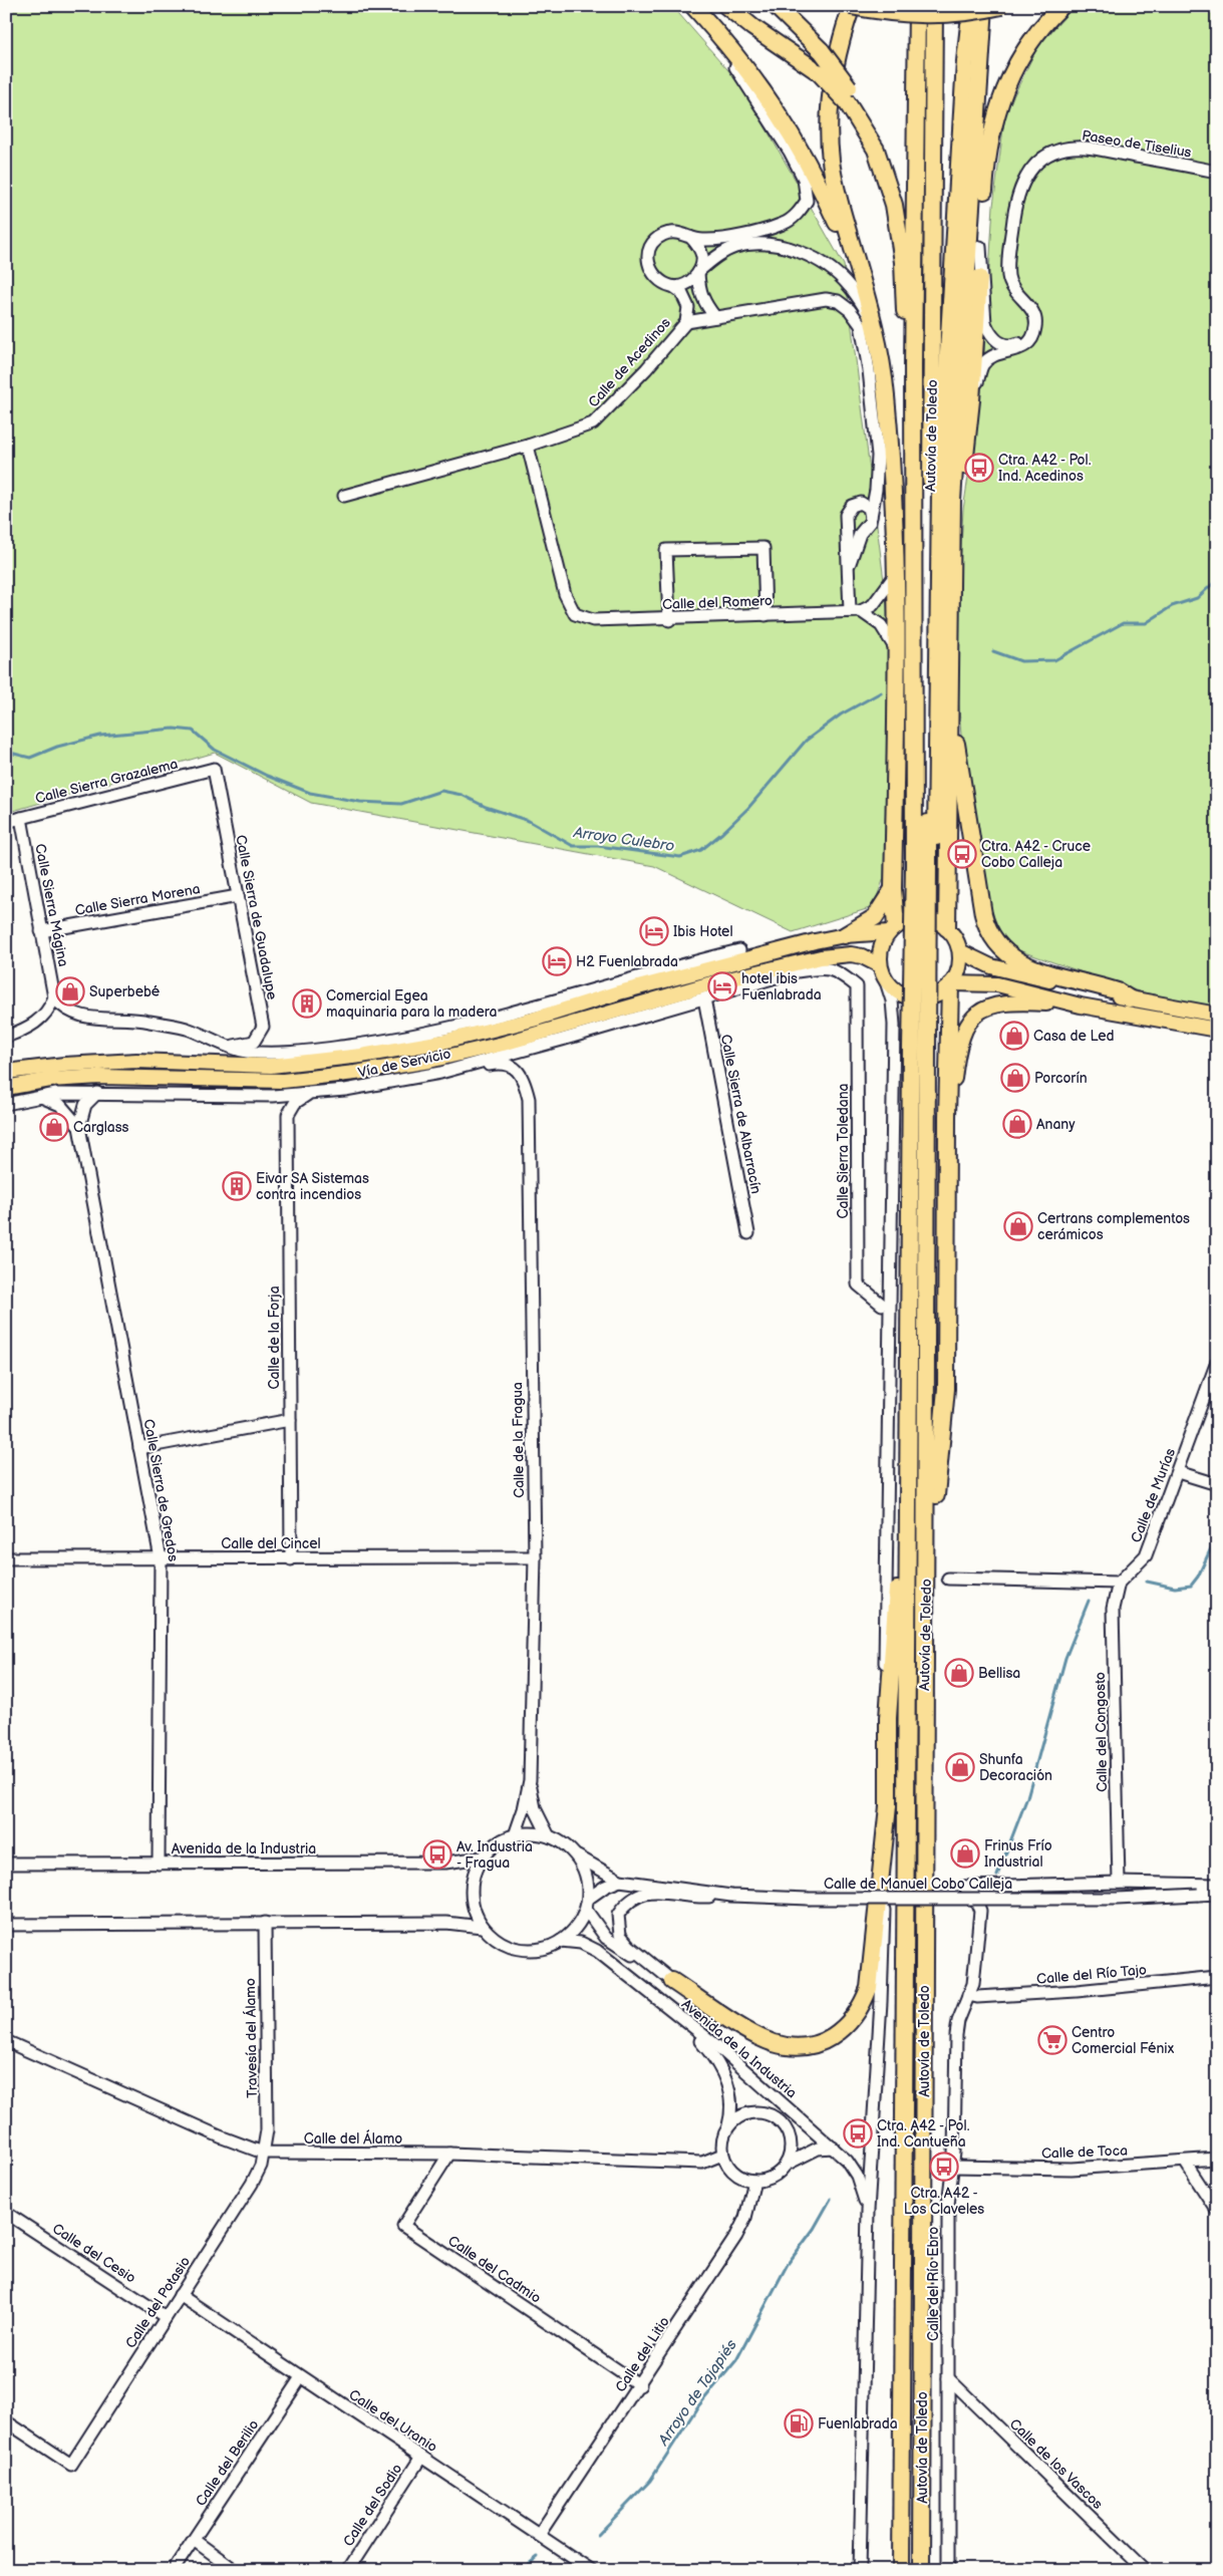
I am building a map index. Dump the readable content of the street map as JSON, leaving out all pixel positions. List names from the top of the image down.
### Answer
{
  "streets": {
    "highway": ["Autovía de Toledo"],
    "street": [
      "Paseo de Tiselius",
      "Calle de Acedinos",
      "Calle del Romero",
      "Calle Sierra Grazalema",
      "Calle Sierra Morena",
      "Calle Sierra Mágina",
      "Calle Sierra de Guadalupe",
      "Vía de Servicio",
      "Calle Sierra de Albarracín",
      "Calle Sierra Toledana",
      "Calle de la Forja",
      "Calle de la Fragua",
      "Calle Sierra de Gredos",
      "Calle de Murías",
      "Calle del Cincel",
      "Calle del Congosto",
      "Avenida de la Industria",
      "Calle de Manuel Cobo Calleja",
      "Calle del Río Tajo",
      "Travesía del Álamo",
      "Calle del Álamo",
      "Calle de Toca",
      "Calle del Cesio",
      "Calle del Cadmio",
      "Calle del Río Ebro",
      "Calle del Potasio",
      "Calle del Litio",
      "Calle del Uranio",
      "Calle del Berilio",
      "Calle de los Vascos",
      "Calle del Sodio"
    ]
  },
  "crossings": [
    ["Calle de Acedinos", "Calle del Romero"],
    ["Calle Sierra Grazalema", "Calle Sierra Mágina"],
    ["Calle Sierra Grazalema", "Calle Sierra de Guadalupe"],
    ["Calle Sierra Morena", "Calle Sierra Mágina"],
    ["Calle Sierra Morena", "Calle Sierra de Guadalupe"],
    ["Calle Sierra Mágina", "Vía de Servicio"],
    ["Calle Sierra de Guadalupe", "Vía de Servicio"],
    ["Vía de Servicio", "Calle Sierra de Albarracín"],
    ["Vía de Servicio", "Calle Sierra Toledana"],
    ["Vía de Servicio", "Calle de la Fragua"],
    ["Vía de Servicio", "Calle Sierra de Gredos"],
    ["Calle de la Forja", "Calle del Cincel"],
    ["Calle de la Fragua", "Calle del Cincel"],
    ["Calle de la Fragua", "Avenida de la Industria"],
    ["Calle de la Fragua", "Calle de Manuel Cobo Calleja"],
    ["Calle Sierra de Gredos", "Calle del Cincel"],
    ["Calle Sierra de Gredos", "Avenida de la Industria"],
    ["Calle de Murías", "Calle del Congosto"],
    ["Calle del Congosto", "Calle de Manuel Cobo Calleja"],
    ["Avenida de la Industria", "Calle de Manuel Cobo Calleja"],
    ["Calle de Manuel Cobo Calleja", "Calle del Río Ebro"],
    ["Calle del Río Tajo", "Calle del Río Ebro"],
    ["Travesía del Álamo", "Calle del Álamo"],
    ["Travesía del Álamo", "Calle del Potasio"],
    ["Calle del Álamo", "Calle del Cadmio"],
    ["Calle del Álamo", "Calle del Potasio"],
    ["Calle del Álamo", "Calle del Litio"],
    ["Calle de Toca", "Calle del Río Ebro"],
    ["Calle del Cesio", "Calle del Potasio"],
    ["Calle del Cadmio", "Calle del Litio"],
    ["Calle del Río Ebro", "Calle de los Vascos"],
    ["Calle del Potasio", "Calle del Uranio"],
    ["Calle del Litio", "Calle del Uranio"],
    ["Calle del Uranio", "Calle del Berilio"],
    ["Calle del Uranio", "Calle del Sodio"]
  ],
  "water": ["Arroyo Culebro", "Arroyo de Tajapiés"],
  "places": {
    "bus stop": [
      "Ctra. A42 - Pol. Ind. Acedinos",
      "Ctra. A42 - Cruce Cobo Calleja",
      "Av. Industria - Fragua",
      "Ctra. A42 - Pol. Ind. Cantueña",
      "Ctra. A42 - Los Claveles"
    ],
    "hotel": ["Ibis Hotel", "H2 Fuenlabrada", "hotel ibis Fuenlabrada"],
    "shop": [
      "Superbebé",
      "Casa de Led",
      "Porcorín",
      "Anany",
      "Carglass",
      "Certrans complementos cerámicos",
      "Bellisa",
      "Shunfa Decoración",
      "Frinus Frío Industrial"
    ],
    "building": ["Comercial Egea maquinaria para la madera", "Eivar SA Sistemas contra incendios"],
    "supermarket": ["Centro Comercial Fénix"],
    "fuel station": ["Fuenlabrada"]
  }
}
